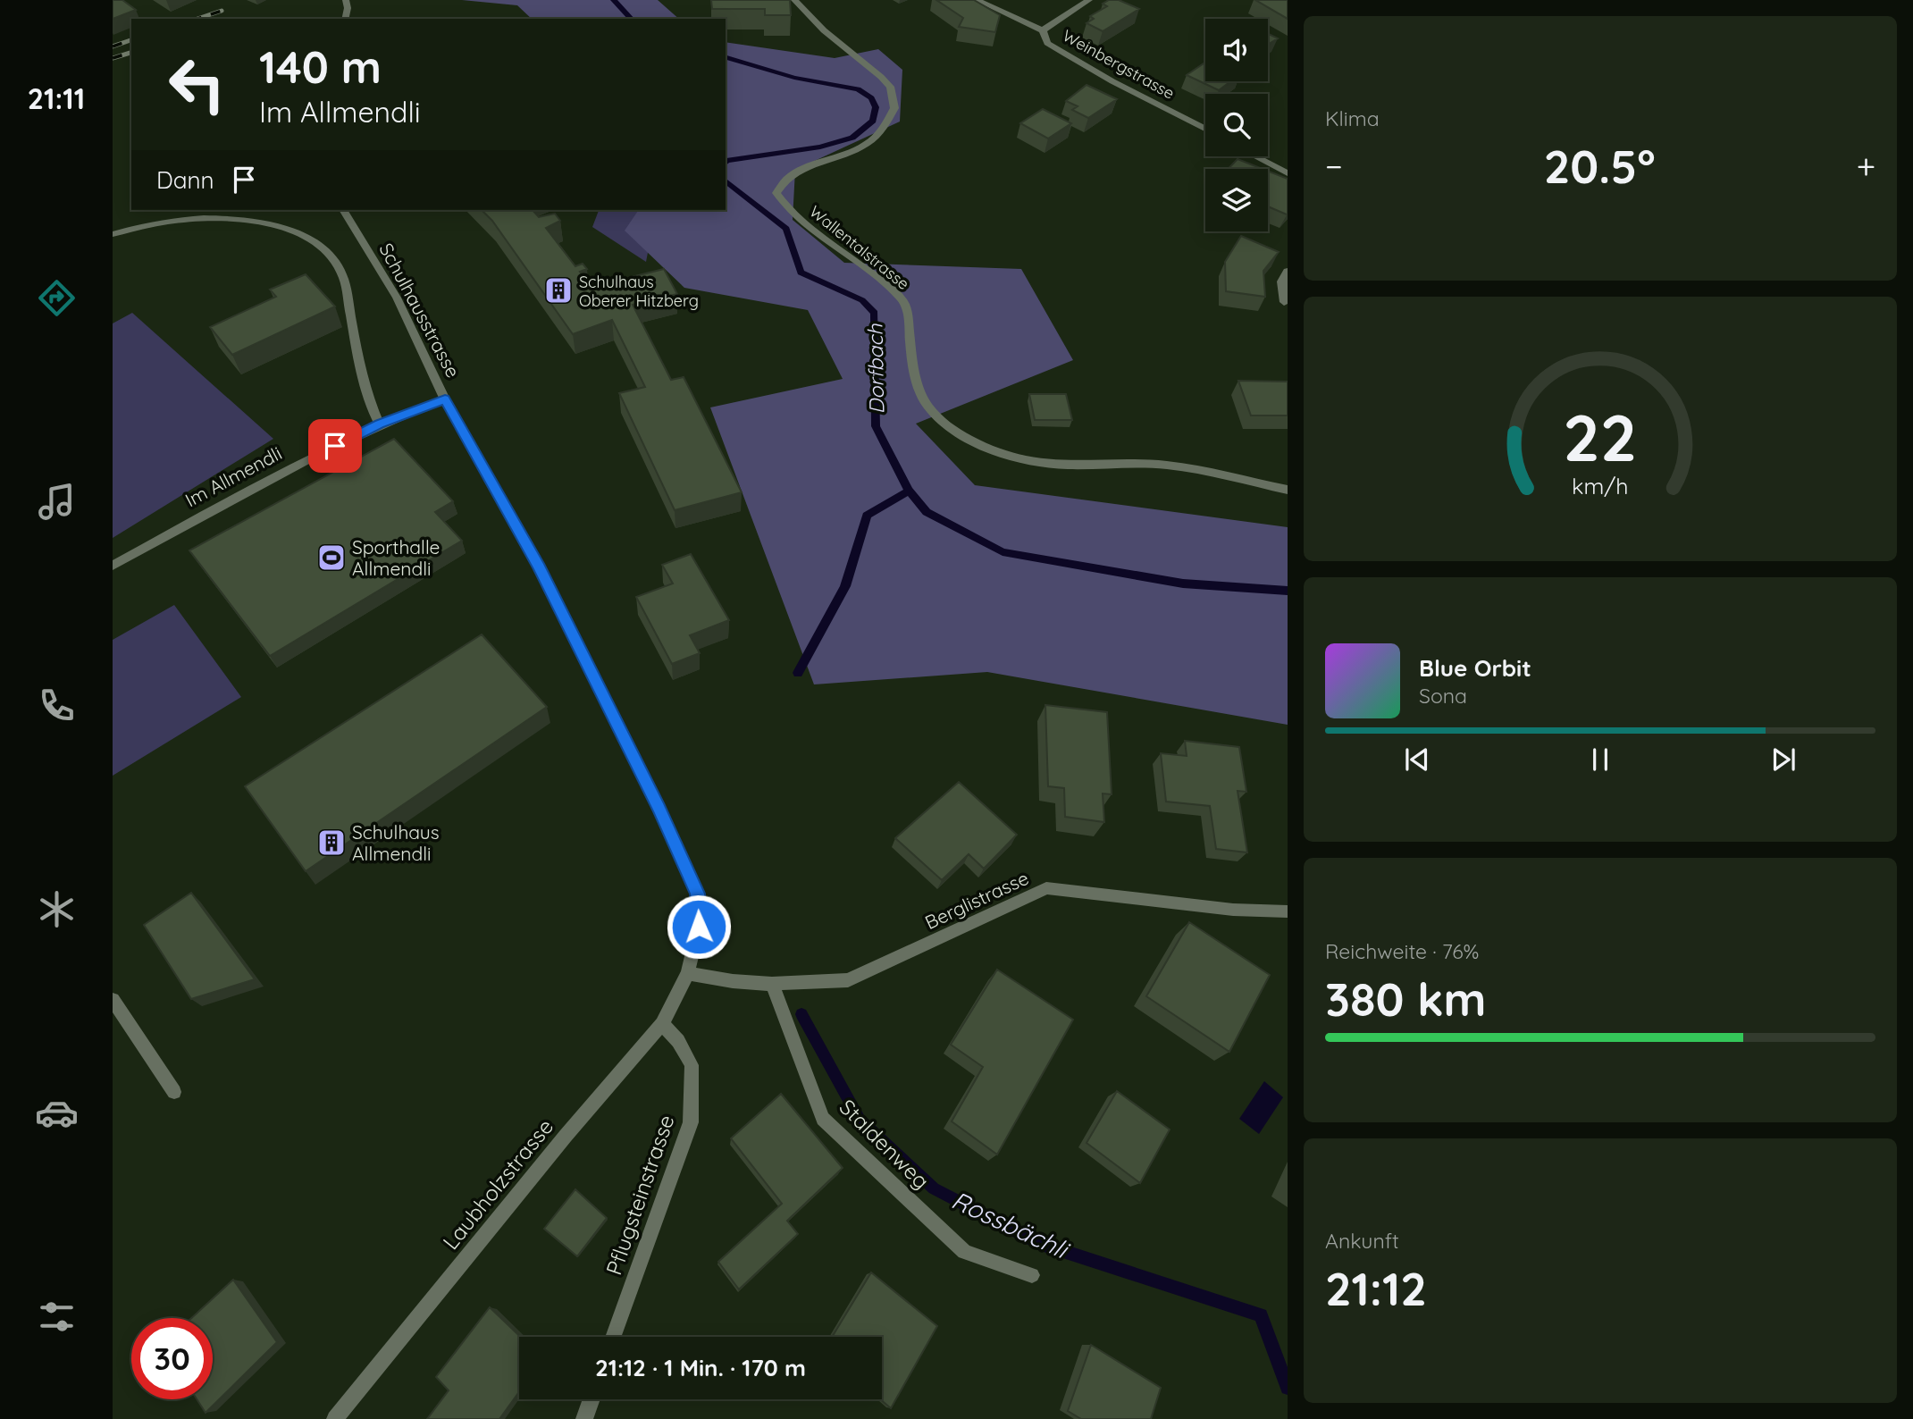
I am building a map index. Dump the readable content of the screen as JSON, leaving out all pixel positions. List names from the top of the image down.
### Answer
{
  "streets": {
    "street": [
      "Weinbergstrasse",
      "Wallentalstrasse",
      "Schulhausstrasse",
      "Im Allmendli",
      "Berglistrasse",
      "Staldenweg",
      "Laubholzstrasse",
      "Pflugsteinstrasse"
    ]
  },
  "crossings": [
    ["Schulhausstrasse", "Im Allmendli"],
    ["Schulhausstrasse", "Berglistrasse"],
    ["Schulhausstrasse", "Laubholzstrasse"],
    ["Berglistrasse", "Staldenweg"],
    ["Berglistrasse", "Laubholzstrasse"],
    ["Laubholzstrasse", "Pflugsteinstrasse"]
  ],
  "water": ["Dorfbach", "Rossbächli"],
  "places": {
    "building": ["Schulhaus Oberer Hitzberg", "Schulhaus Allmendli"],
    "sports": ["Sporthalle Allmendli"]
  },
  "page": {
    "tabs": "21:11",
    "tile": [
      "Klima",
      ["Reichweite · 76%", "380 km"],
      ["Ankunft", "21:12"]
    ],
    "turn": ["140 m", "Im Allmendli"],
    "heat": ["−", "20.5°", "+"],
    "then": "Dann",
    "song": ["Blue Orbit", "Sona"],
    "limit": "30",
    "trip": "21:12 · 1 Min. · 170 m",
    "gauge": ["22", "km/h"]
  }
}
